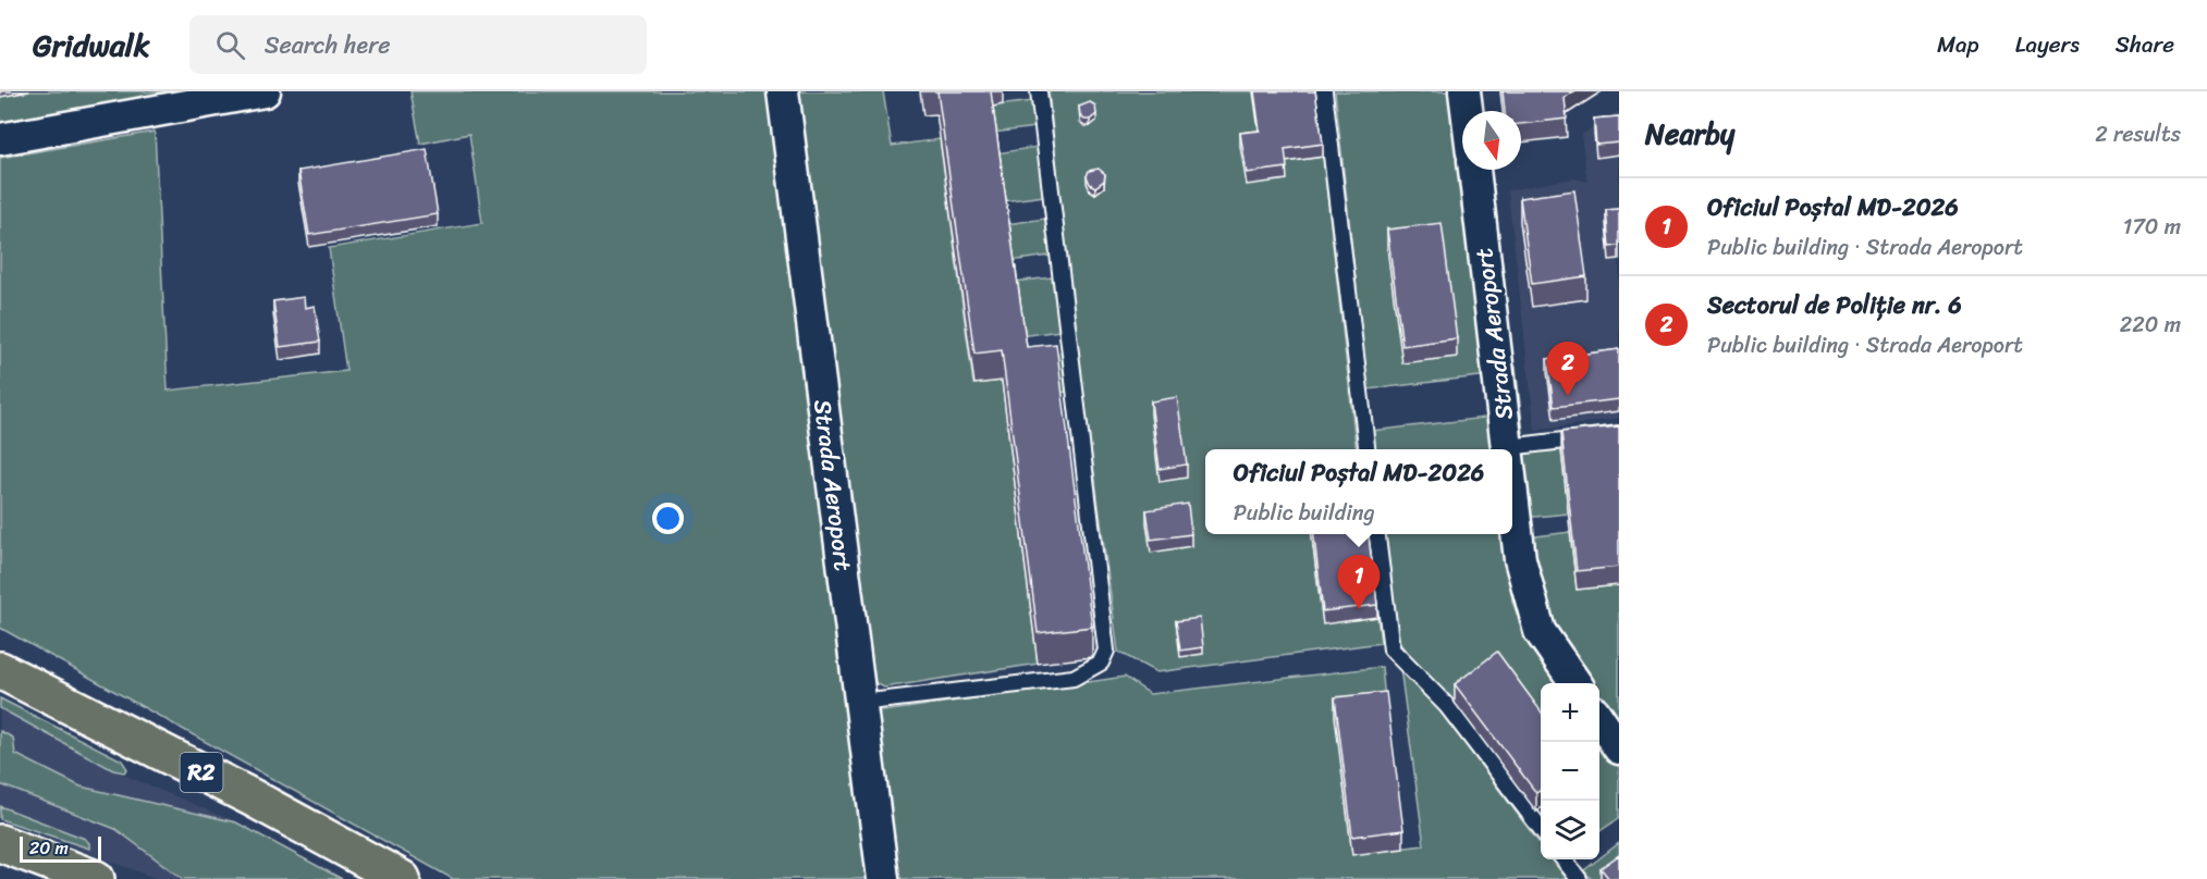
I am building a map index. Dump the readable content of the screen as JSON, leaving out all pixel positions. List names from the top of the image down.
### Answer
{
  "streets": {
    "main road": ["R2"],
    "street": ["Strada Aeroport"]
  },
  "scale_bar": "20 m",
  "north": "bottom",
  "page": {
    "header": "Gridwalk",
    "search": "Search here",
    "nav": ["Map", "Layers", "Share"],
    "heading": ["Nearby", "2 results"],
    "list": [
      {
        "mark": "1",
        "name": "Oficiul Poștal MD-2026",
        "note": "Public building · Strada Aeroport",
        "value": "170 m"
      },
      {
        "mark": "2",
        "name": "Sectorul de Poliție nr. 6",
        "note": "Public building · Strada Aeroport",
        "value": "220 m"
      }
    ],
    "pins": ["2", "1"],
    "popup": ["Oficiul Poștal MD-2026", "Public building"],
    "map_buttons": ["+", "−"],
    "scale": "20 m"
  }
}
